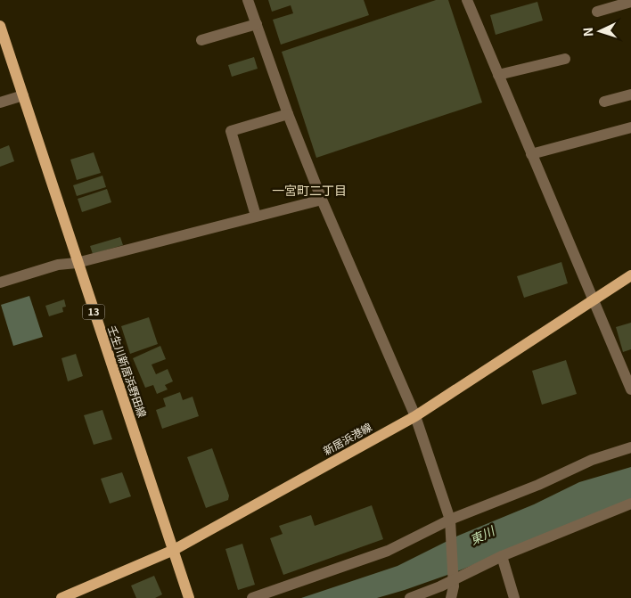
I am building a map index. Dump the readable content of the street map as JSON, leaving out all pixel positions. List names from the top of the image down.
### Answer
{
  "streets": {
    "main road": ["13", "壬生川新居浜野田線", "新居浜港線"]
  },
  "crossings": [
    ["壬生川新居浜野田線", "新居浜港線"]
  ],
  "districts": ["一宮町二丁目"],
  "water": ["東川"],
  "north": "left"
}
